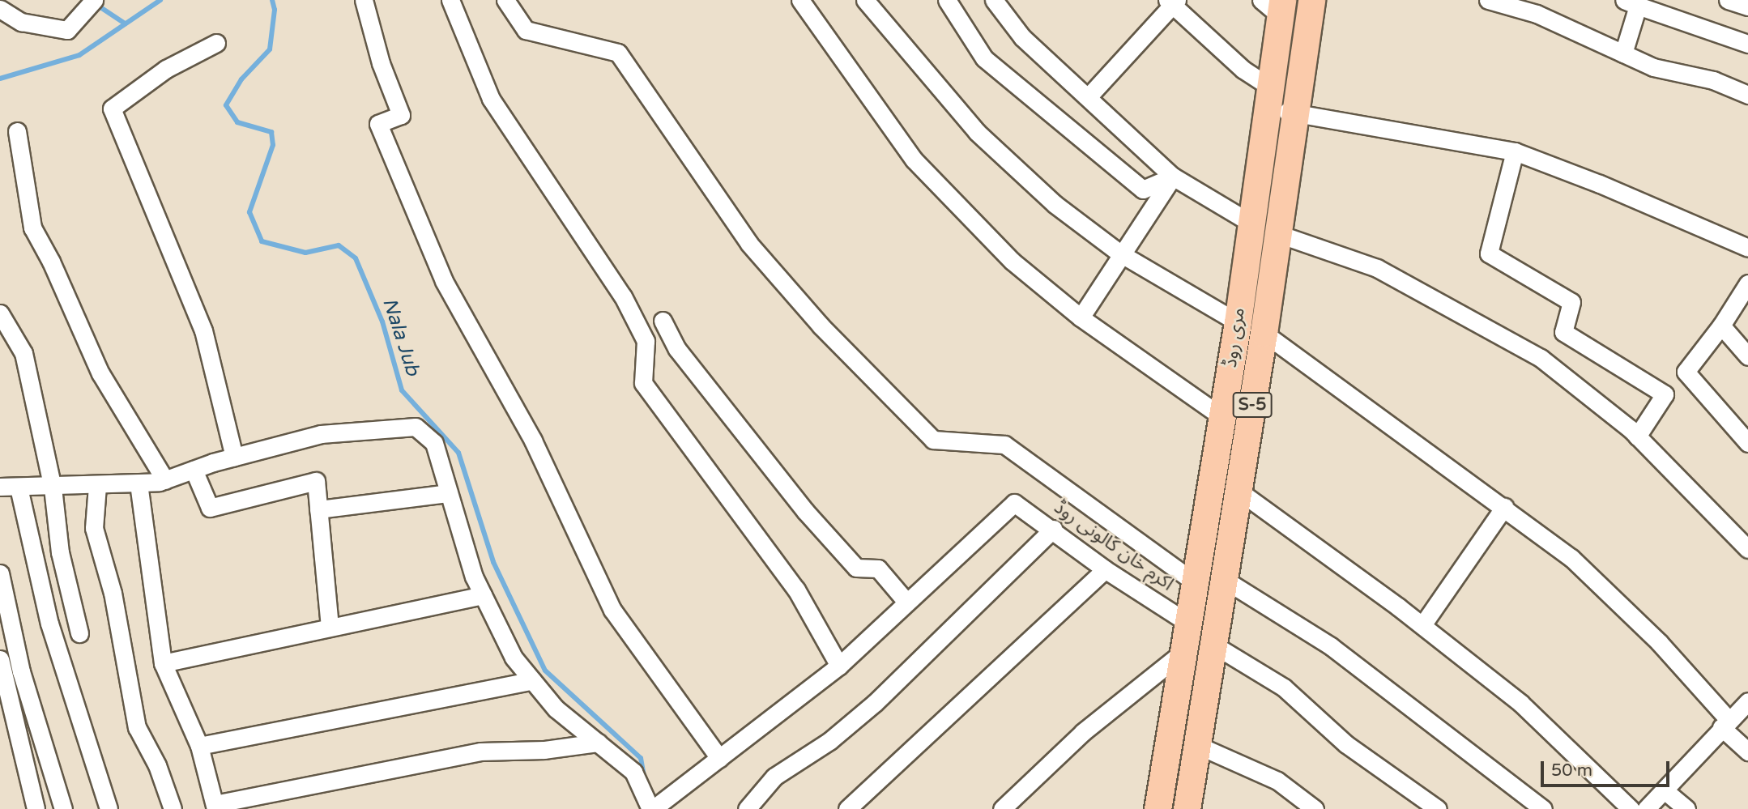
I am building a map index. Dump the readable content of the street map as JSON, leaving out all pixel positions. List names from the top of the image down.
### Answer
{
  "streets": {
    "main road": ["مری روڈ", "S-5"],
    "street": ["اکرم خان کالونی روڈ"]
  },
  "crossings": [
    ["مری روڈ", "اکرم خان کالونی روڈ"]
  ],
  "water": ["Nala Jub"],
  "scale_bar": "50 m"
}
